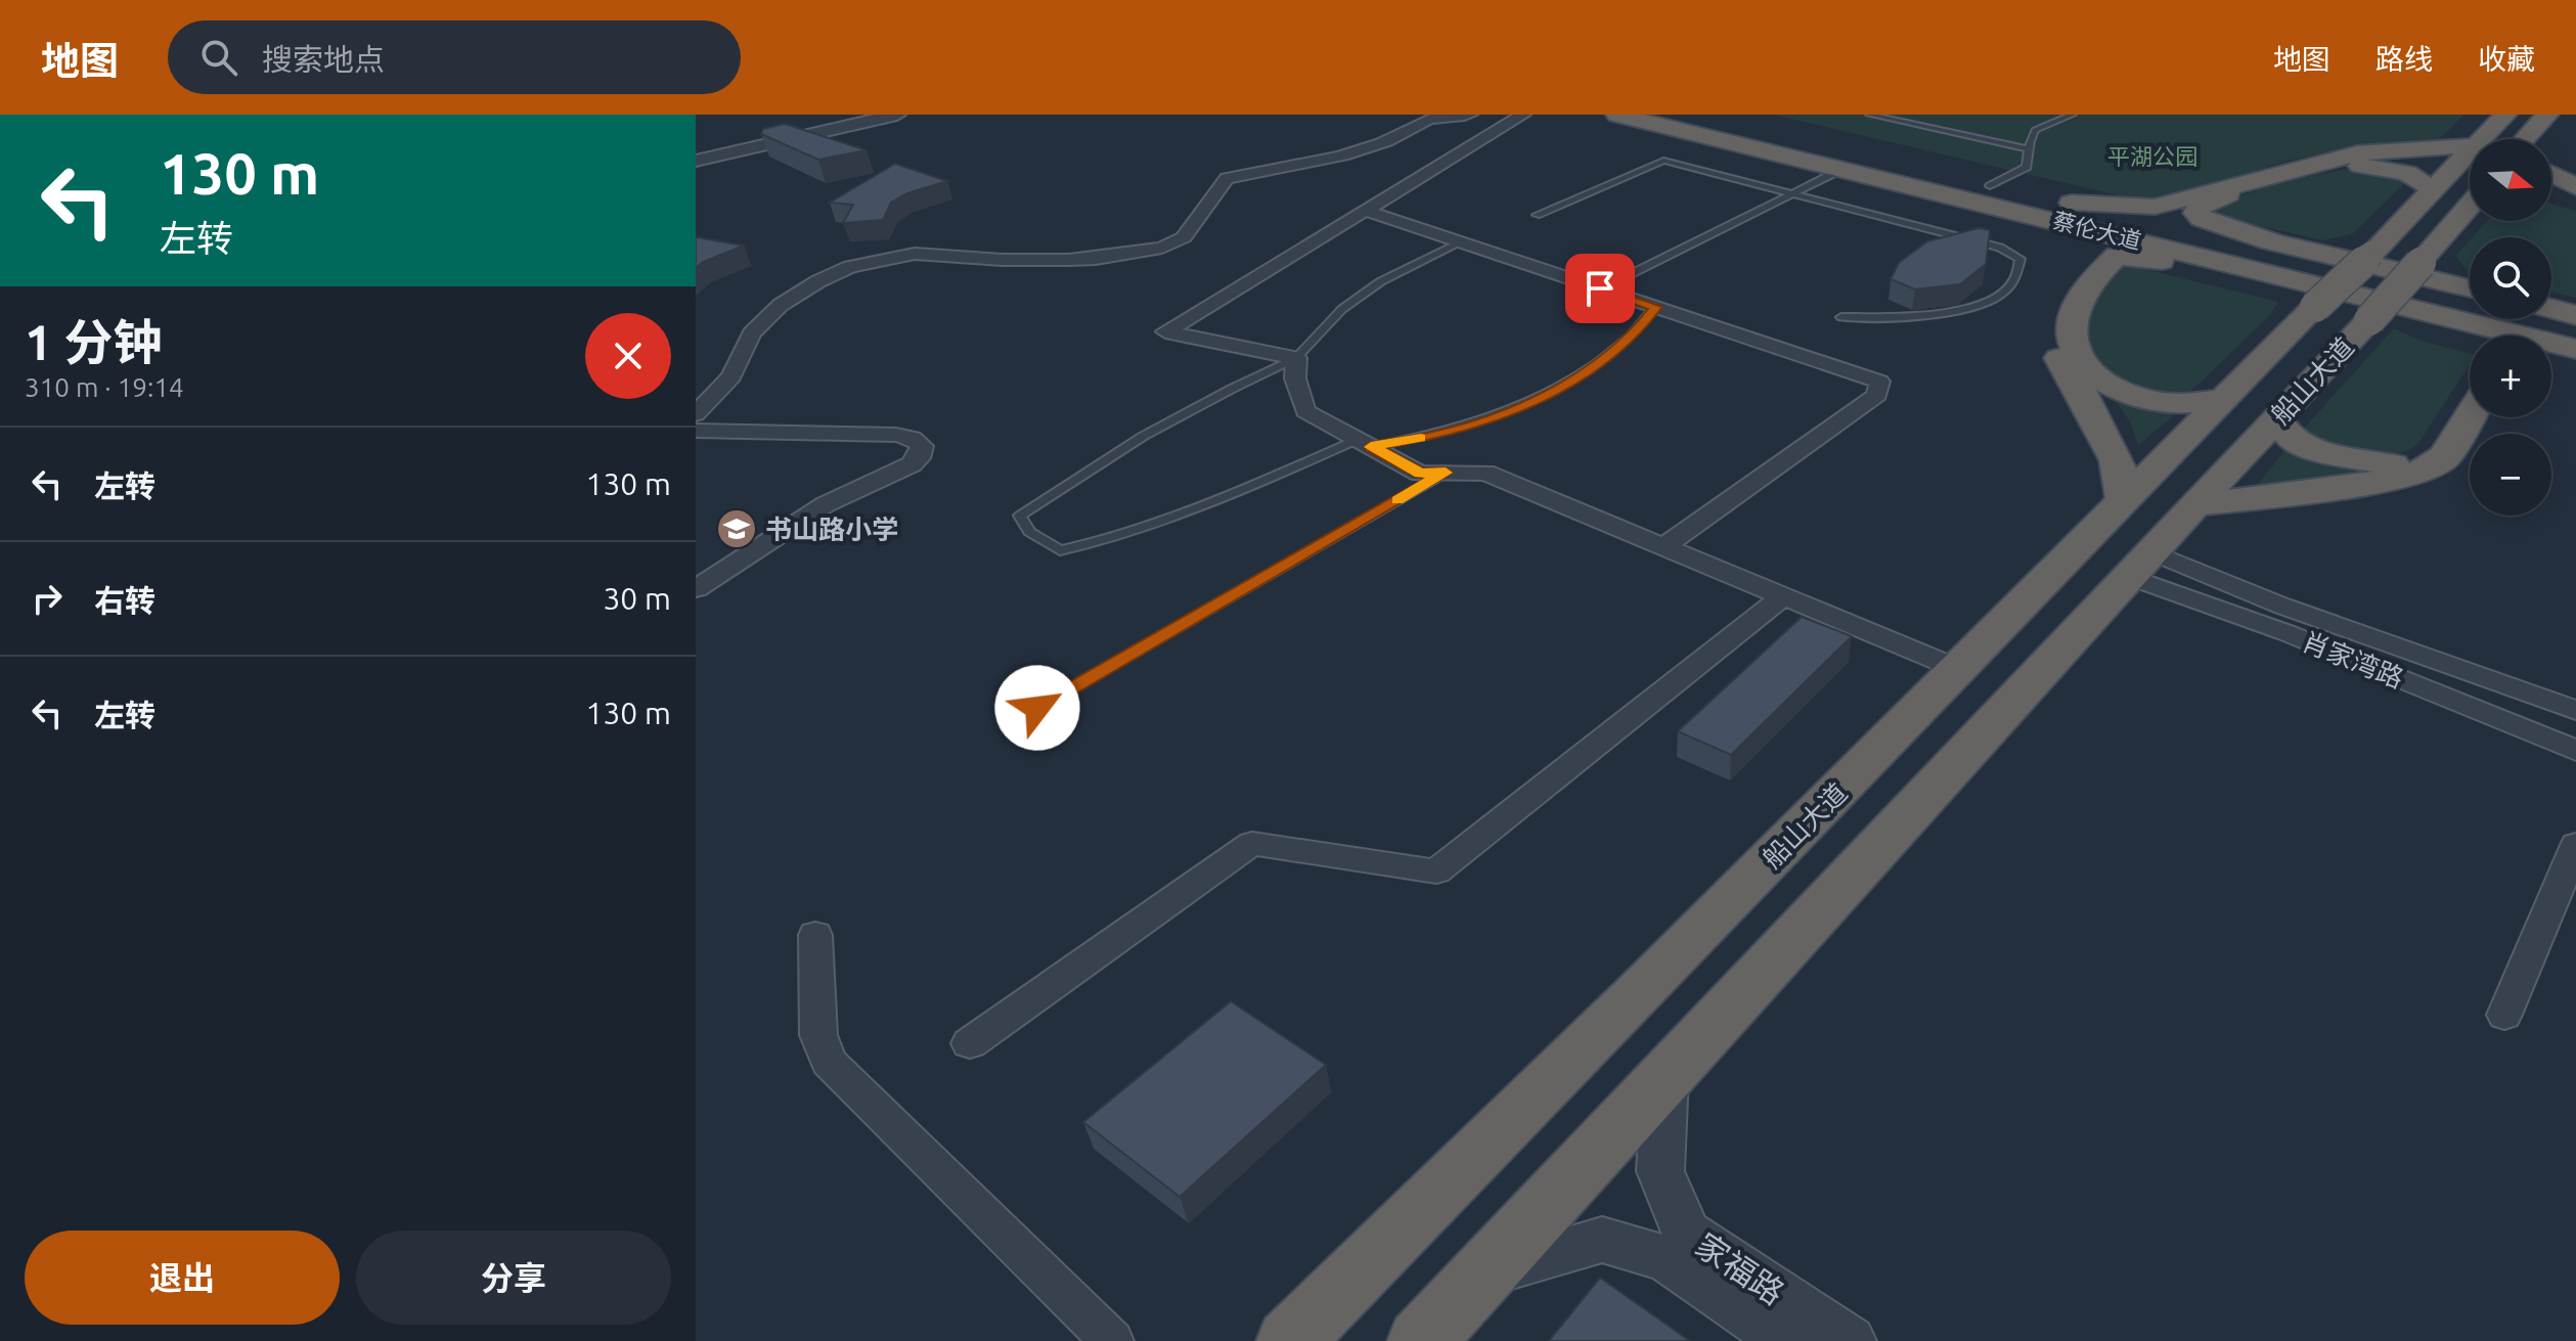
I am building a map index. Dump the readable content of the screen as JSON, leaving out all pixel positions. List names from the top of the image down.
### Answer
{
  "streets": {
    "highway": ["蔡伦大道", "船山大道"],
    "street": ["肖家湾路", "家福路"]
  },
  "crossings": [
    ["船山大道", "肖家湾路"],
    ["船山大道", "家福路"]
  ],
  "parks": ["平湖公园"],
  "places": {
    "school or university": ["书山路小学"]
  },
  "north": "right",
  "page": {
    "header": "地图",
    "search": "搜索地点",
    "nav": ["地图", "路线", "收藏"],
    "turn": ["130 m", "左转"],
    "map_buttons": ["+", "−"],
    "heading": ["1 分钟", "310 m · 19:14"],
    "list": [
      {
        "name": "左转",
        "value": "130 m"
      },
      {
        "name": "右转",
        "value": "30 m"
      },
      {
        "name": "左转",
        "value": "130 m"
      }
    ],
    "buttons": ["退出", "分享"]
  }
}
